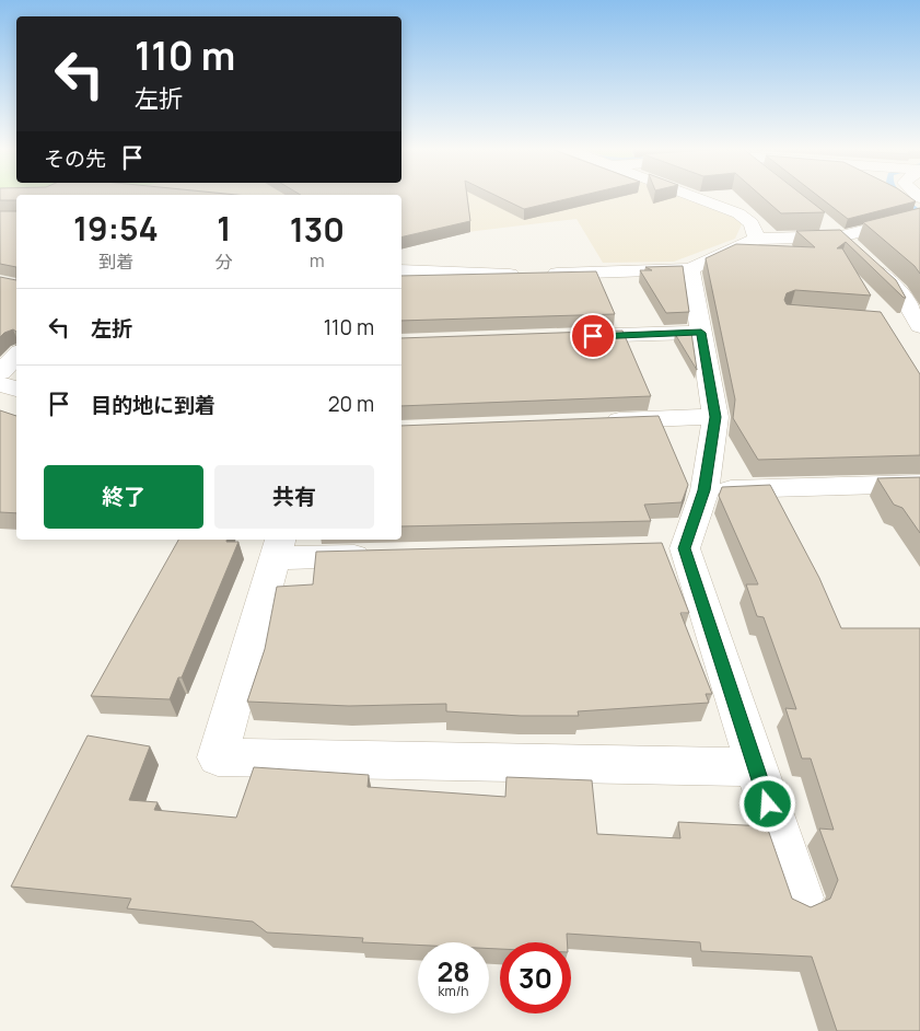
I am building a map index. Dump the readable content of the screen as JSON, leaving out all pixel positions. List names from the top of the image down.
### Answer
{
  "page": {
    "turn": ["110 m", "左折"],
    "then": "その先",
    "eta": [
      "19:54",
      "到着",
      "1",
      "分",
      "130",
      "m"
    ],
    "list": [
      {
        "name": "左折",
        "value": "110 m"
      },
      {
        "name": "目的地に到着",
        "value": "20 m"
      }
    ],
    "buttons": ["終了", "共有"],
    "speed": "28 km/h",
    "limit": "30"
  }
}
